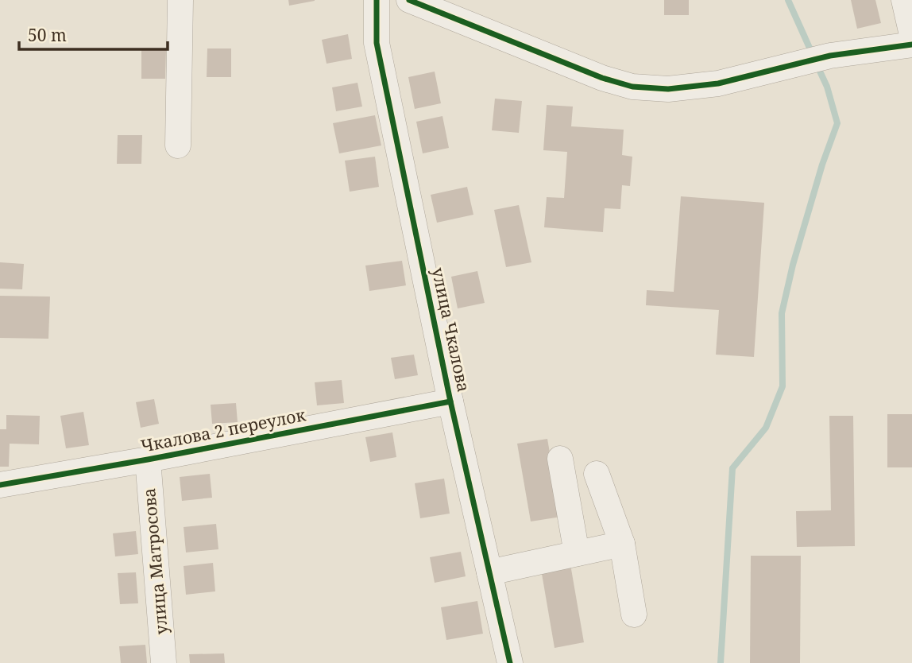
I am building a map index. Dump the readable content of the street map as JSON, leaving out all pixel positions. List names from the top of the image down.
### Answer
{
  "streets": {
    "street": ["улица Чкалова", "Чкалова 2 переулок", "улица Матросова"]
  },
  "crossings": [
    ["улица Чкалова", "Чкалова 2 переулок"],
    ["Чкалова 2 переулок", "улица Матросова"]
  ],
  "scale_bar": "50 m"
}
